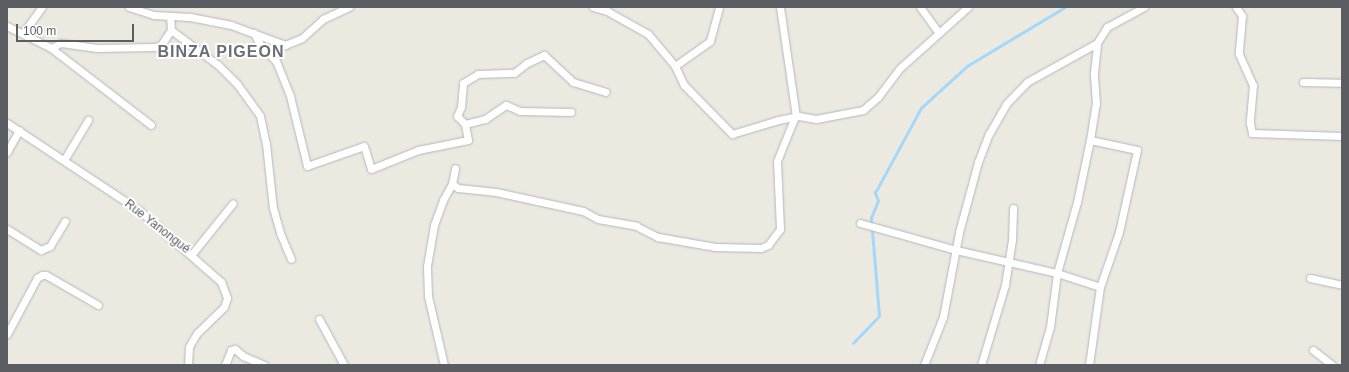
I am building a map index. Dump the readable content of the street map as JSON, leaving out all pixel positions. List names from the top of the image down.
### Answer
{
  "streets": {
    "street": ["Rue Yanongué"]
  },
  "districts": ["BINZA PIGEON"],
  "scale_bar": "100 m"
}
